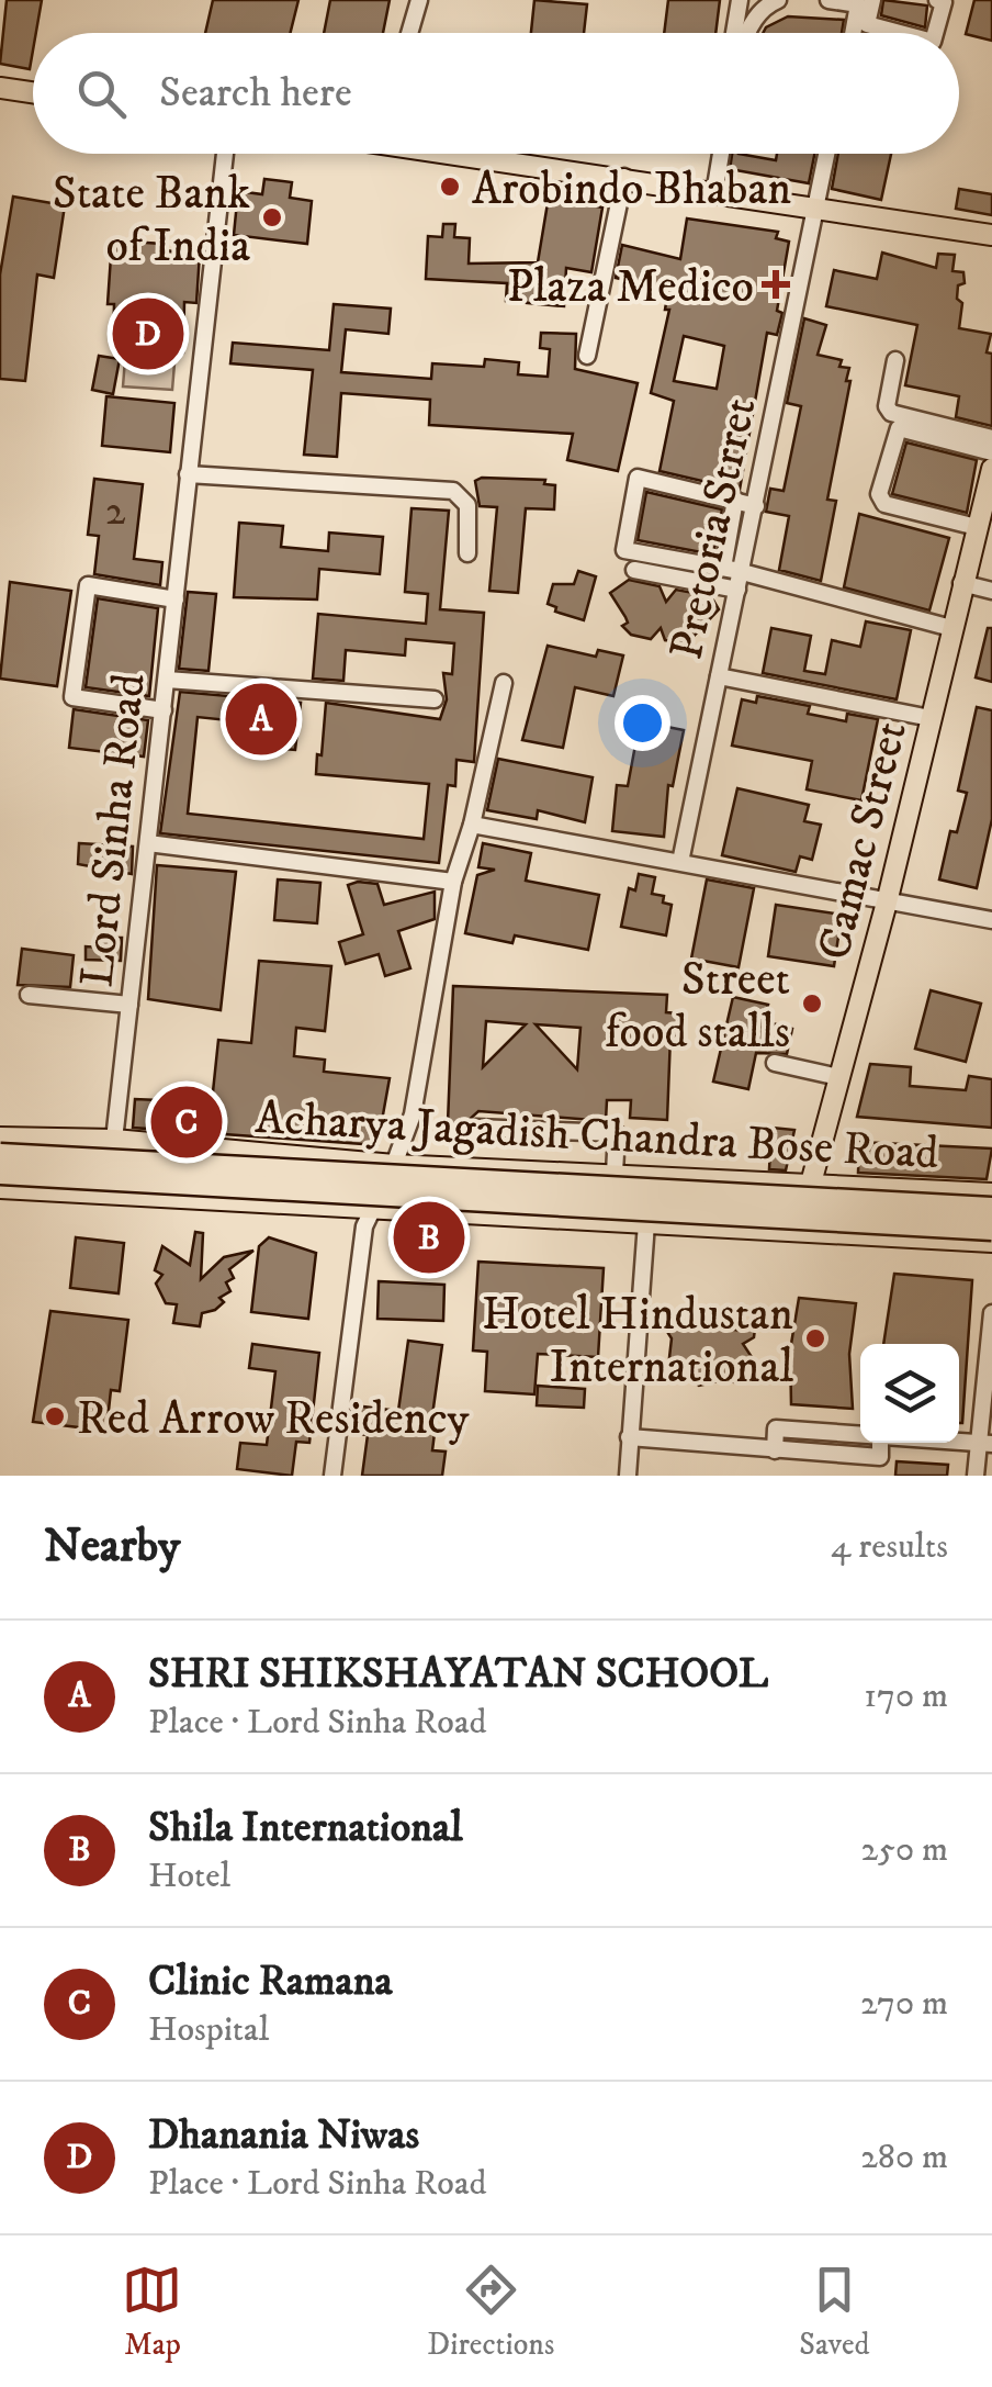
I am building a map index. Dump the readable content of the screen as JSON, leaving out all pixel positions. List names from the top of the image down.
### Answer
{
  "streets": {
    "main road": ["Camac Street", "Acharya Jagadish Chandra Bose Road"],
    "street": ["Pretoria Strret", "Lord Sinha Road"]
  },
  "crossings": [
    ["Lord Sinha Road", "Acharya Jagadish Chandra Bose Road"],
    ["Camac Street", "Acharya Jagadish Chandra Bose Road"]
  ],
  "places": {
    "other": [
      "Arobindo Bhaban",
      "State Bank of India",
      "Street food stalls",
      "Hotel Hindustan International",
      "Red Arrow Residency"
    ],
    "health": ["Plaza Medico"]
  },
  "house_numbers": ["2"],
  "page": {
    "search": "Search here",
    "pins": [
      "D",
      "A",
      "C",
      "B"
    ],
    "heading": ["Nearby", "4 results"],
    "list": [
      {
        "mark": "A",
        "name": "SHRI SHIKSHAYATAN SCHOOL",
        "note": "Place · Lord Sinha Road",
        "value": "170 m"
      },
      {
        "mark": "B",
        "name": "Shila International",
        "note": "Hotel",
        "value": "250 m"
      },
      {
        "mark": "C",
        "name": "Clinic Ramana",
        "note": "Hospital",
        "value": "270 m"
      },
      {
        "mark": "D",
        "name": "Dhanania Niwas",
        "note": "Place · Lord Sinha Road",
        "value": "280 m"
      }
    ],
    "nav": ["Map", "Directions", "Saved"]
  }
}
